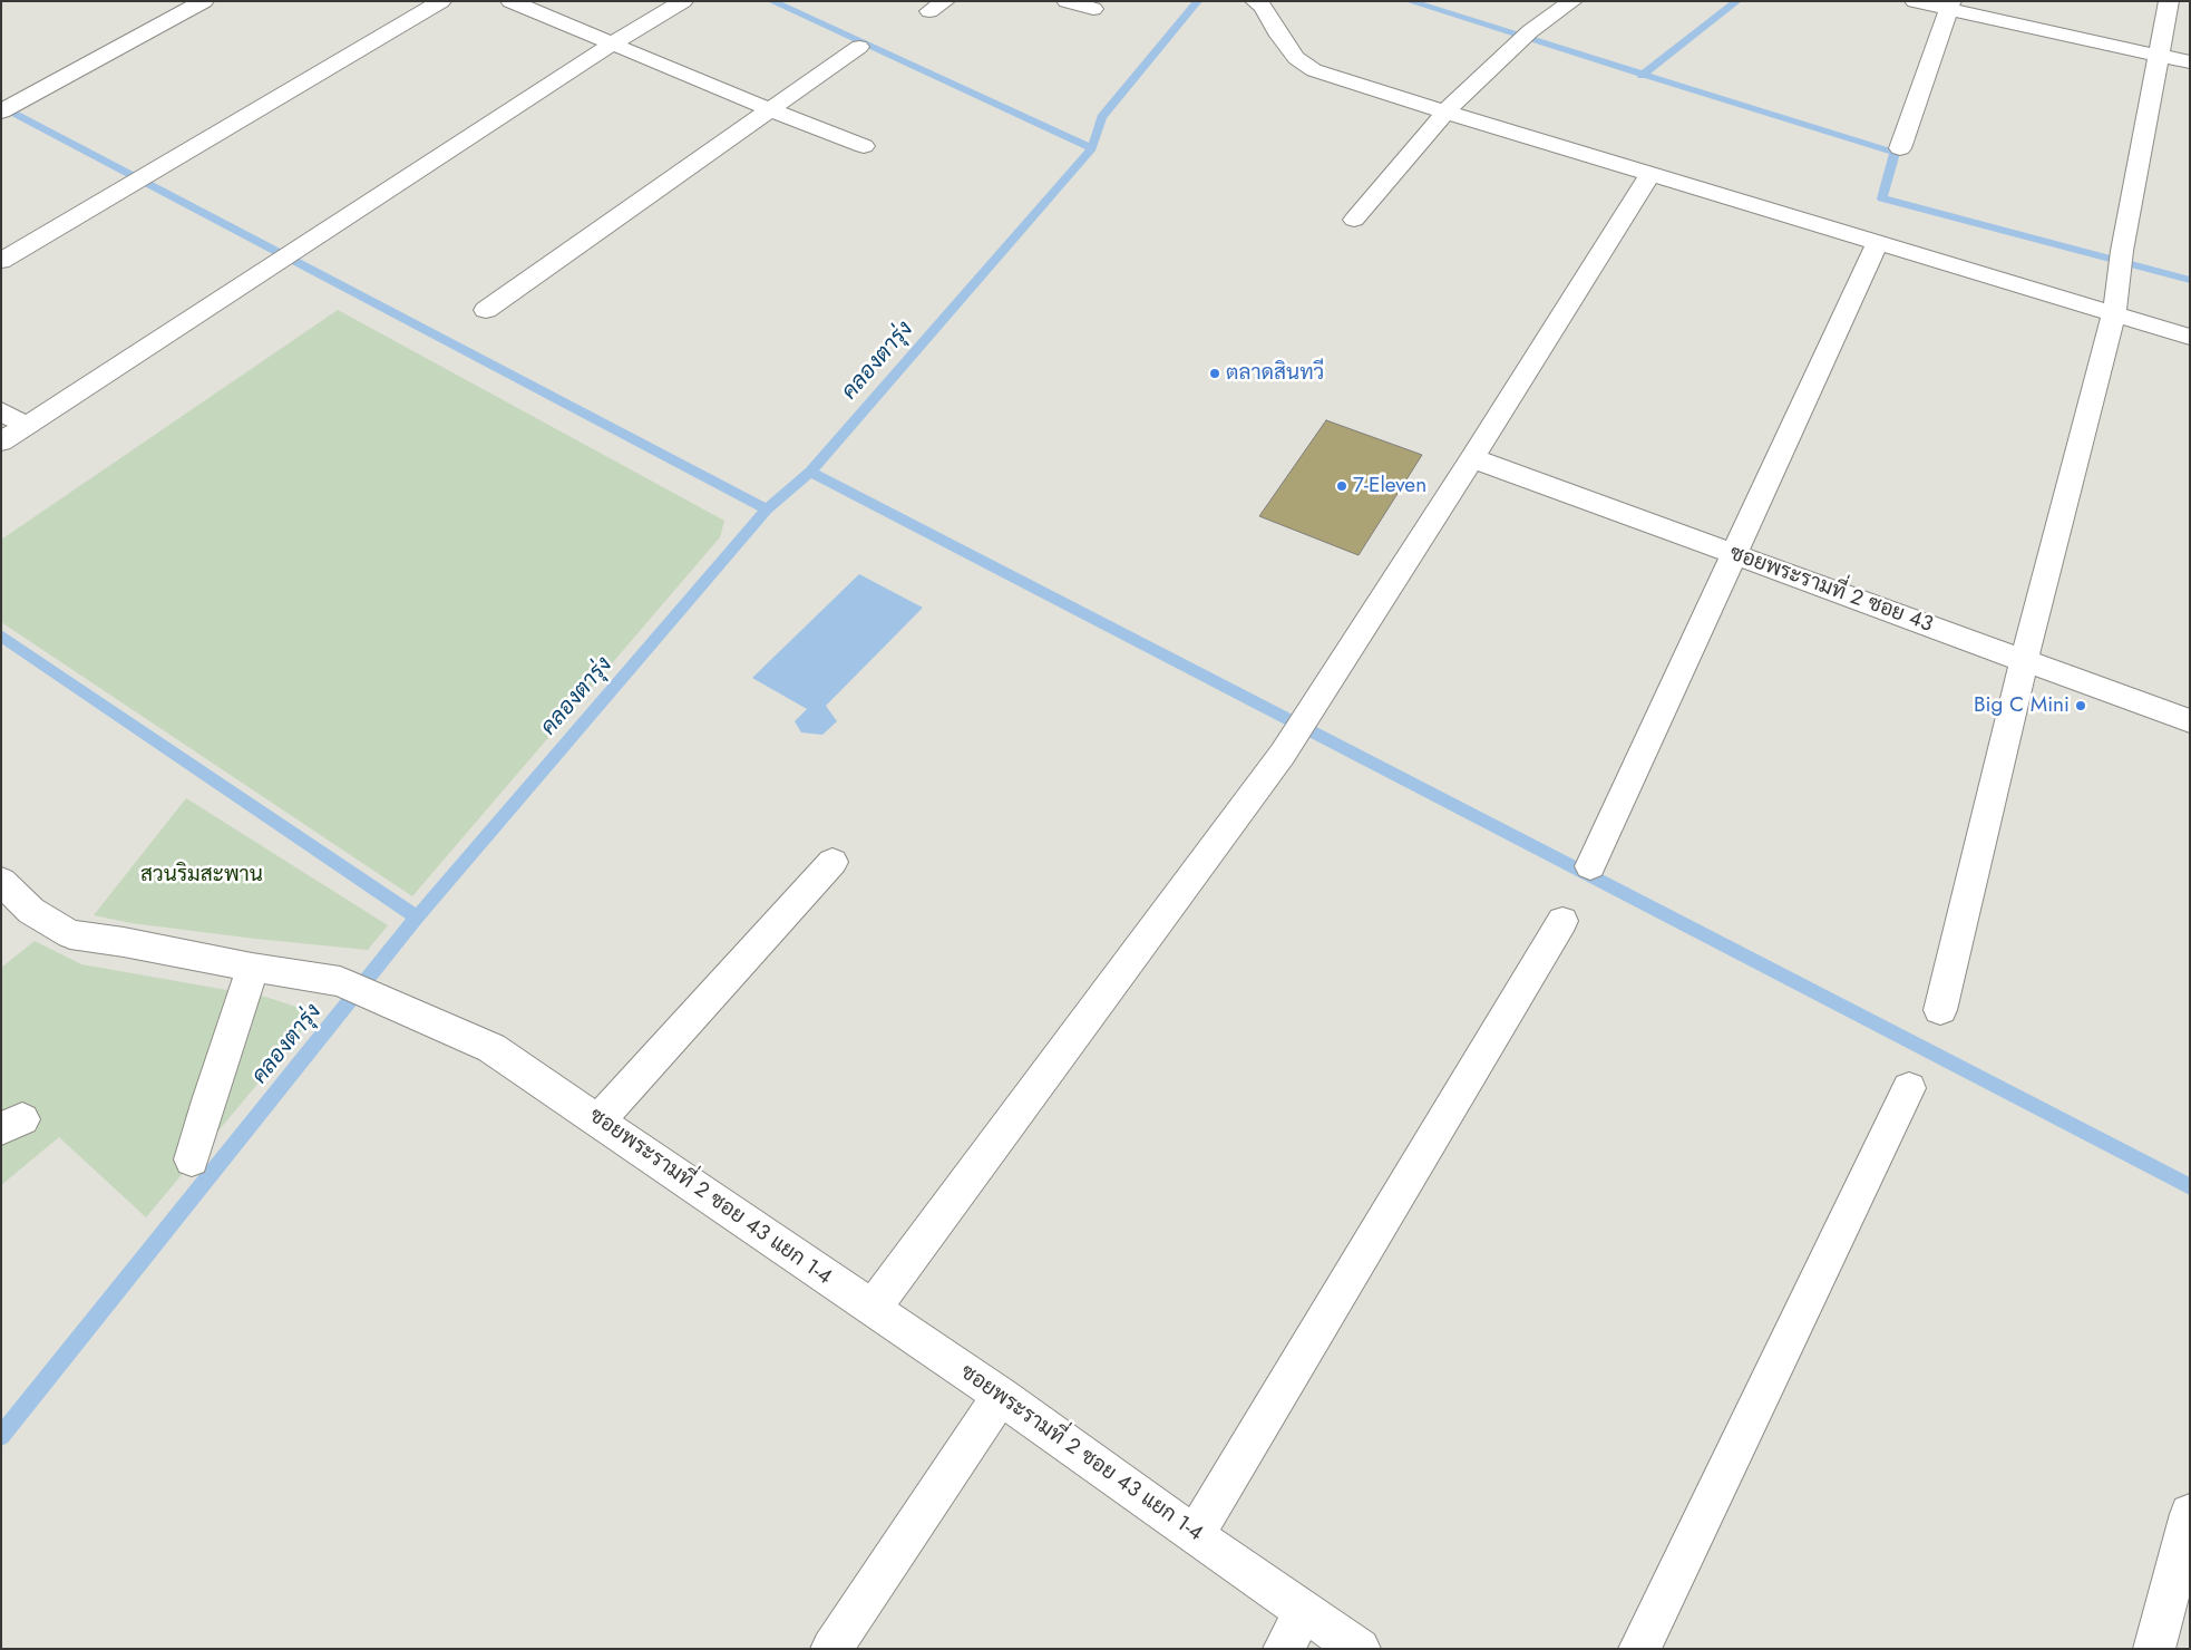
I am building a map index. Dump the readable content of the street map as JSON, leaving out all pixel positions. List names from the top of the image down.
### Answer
{
  "streets": {
    "street": ["ซอยพระรามที่ 2 ซอย 43", "ซอยพระรามที่ 2 ซอย 43 แยก 1-4"]
  },
  "water": ["คลองตารุ่ง"],
  "parks": ["สวนริมสะพาน"],
  "places": ["ตลาดสินทวี", "7-Eleven", "Big C Mini"]
}
